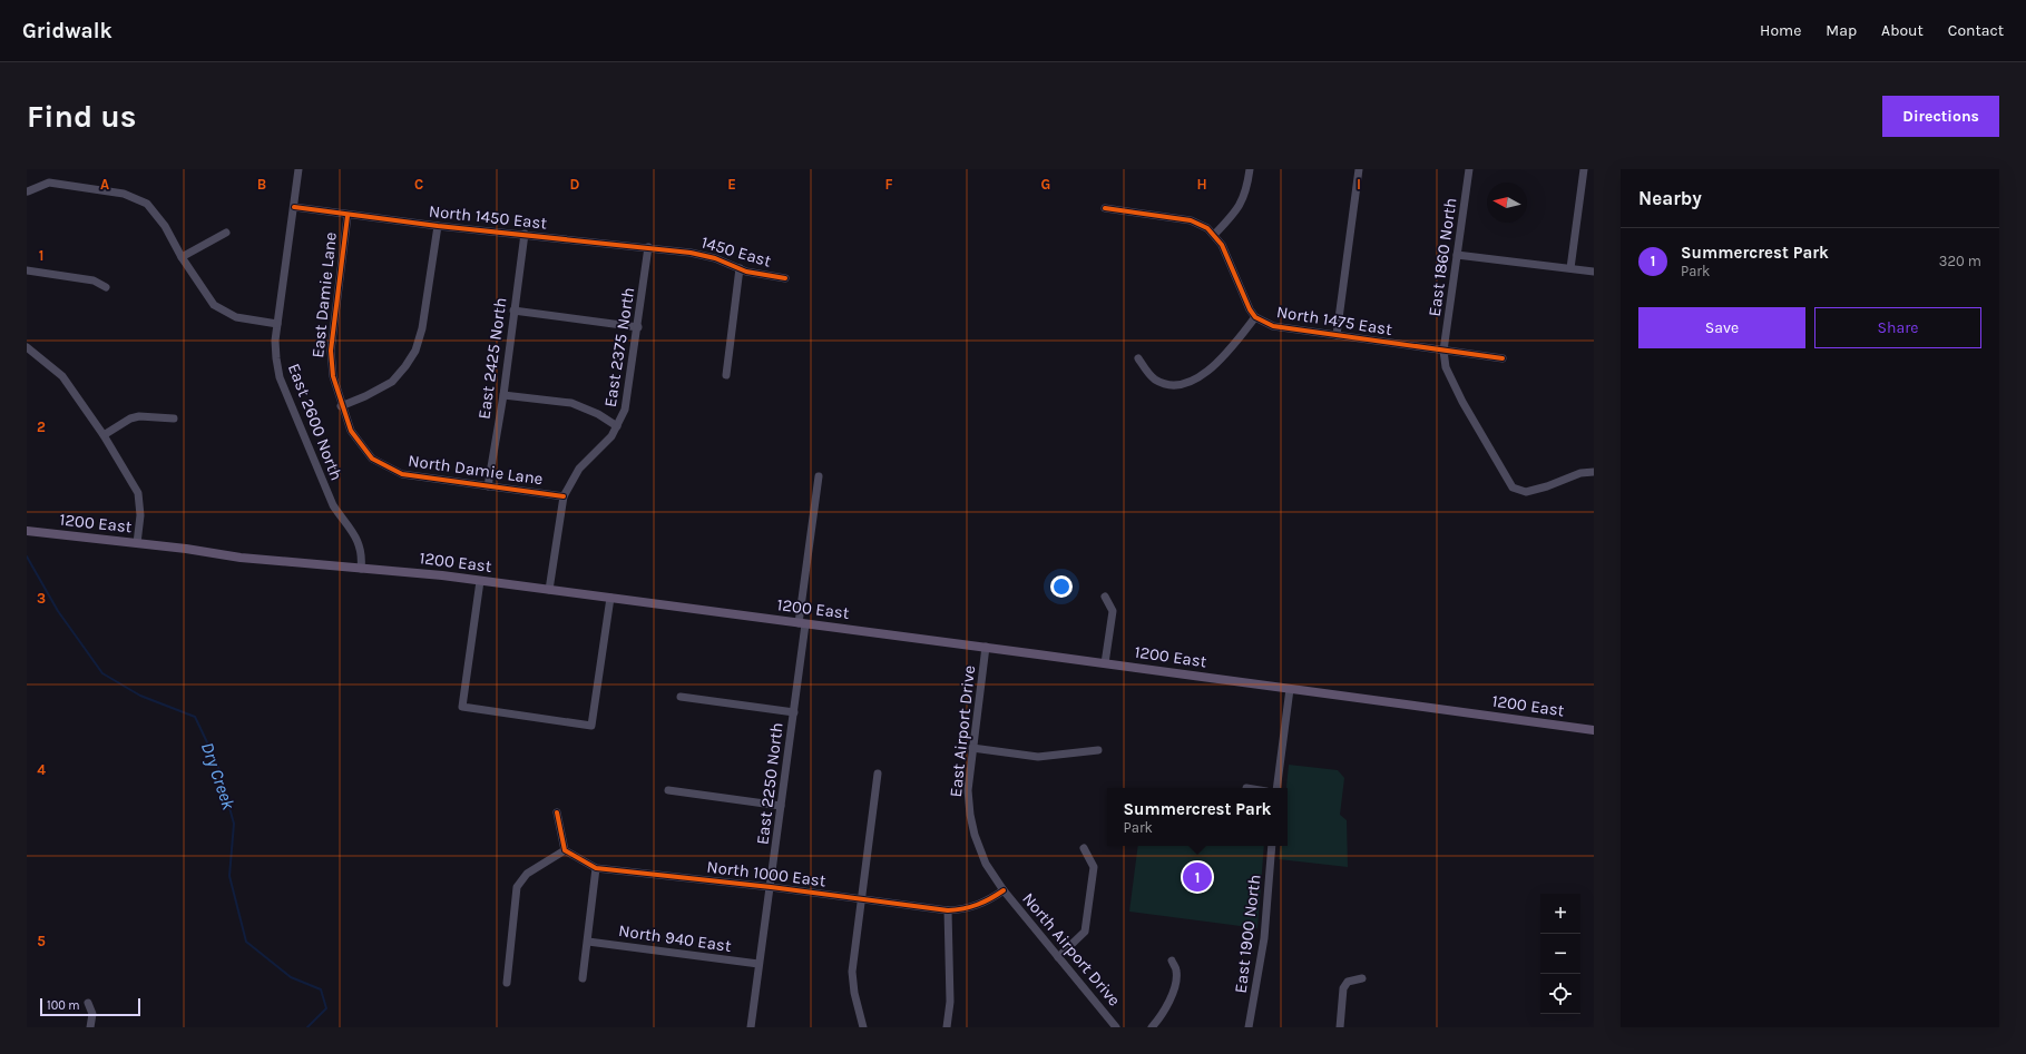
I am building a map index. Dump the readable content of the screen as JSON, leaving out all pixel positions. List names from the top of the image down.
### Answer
{
  "streets": {
    "main road": ["1200 East"],
    "street": [
      "North 1450 East",
      "1450 East",
      "East 1860 North",
      "East Damie Lane",
      "North 1475 East",
      "East 2375 North",
      "East 2425 North",
      "East 2600 North",
      "North Damie Lane",
      "East Airport Drive",
      "East 2250 North",
      "North 1000 East",
      "East 1900 North",
      "North 940 East",
      "North Airport Drive"
    ]
  },
  "crossings": [
    ["North 1450 East", "1450 East"],
    ["North 1450 East", "East Damie Lane"],
    ["North 1450 East", "East 2375 North"],
    ["North 1450 East", "East 2425 North"],
    ["North 1450 East", "East 2600 North"],
    ["East 1860 North", "North 1475 East"],
    ["East Damie Lane", "North Damie Lane"],
    ["East 2375 North", "North Damie Lane"],
    ["East 2375 North", "1200 East"],
    ["East 2425 North", "North Damie Lane"],
    ["East 2600 North", "1200 East"],
    ["1200 East", "East Airport Drive"],
    ["1200 East", "East 2250 North"],
    ["East Airport Drive", "North 1000 East"],
    ["East Airport Drive", "North Airport Drive"],
    ["East 2250 North", "North 1000 East"],
    ["East 2250 North", "North 940 East"],
    ["North 1000 East", "North Airport Drive"]
  ],
  "water": ["Dry Creek"],
  "scale_bar": "100 m",
  "north": "left",
  "page": {
    "header": "Gridwalk",
    "nav": [
      "Home",
      "Map",
      "About",
      "Contact"
    ],
    "buttons": [
      "Directions",
      ["Save", "Share"]
    ],
    "title": "Find us",
    "heading": "Nearby",
    "list": [
      {
        "mark": "1",
        "name": "Summercrest Park",
        "note": "Park",
        "value": "320 m"
      }
    ],
    "popup": ["Summercrest Park", "Park"],
    "pins": "1",
    "map_buttons": ["+", "−"],
    "scale": "100 m"
  },
  "grid": {
    "columns": [
      "A",
      "B",
      "C",
      "D",
      "E",
      "F",
      "G",
      "H",
      "I"
    ],
    "rows": [
      "1",
      "2",
      "3",
      "4",
      "5"
    ]
  }
}
